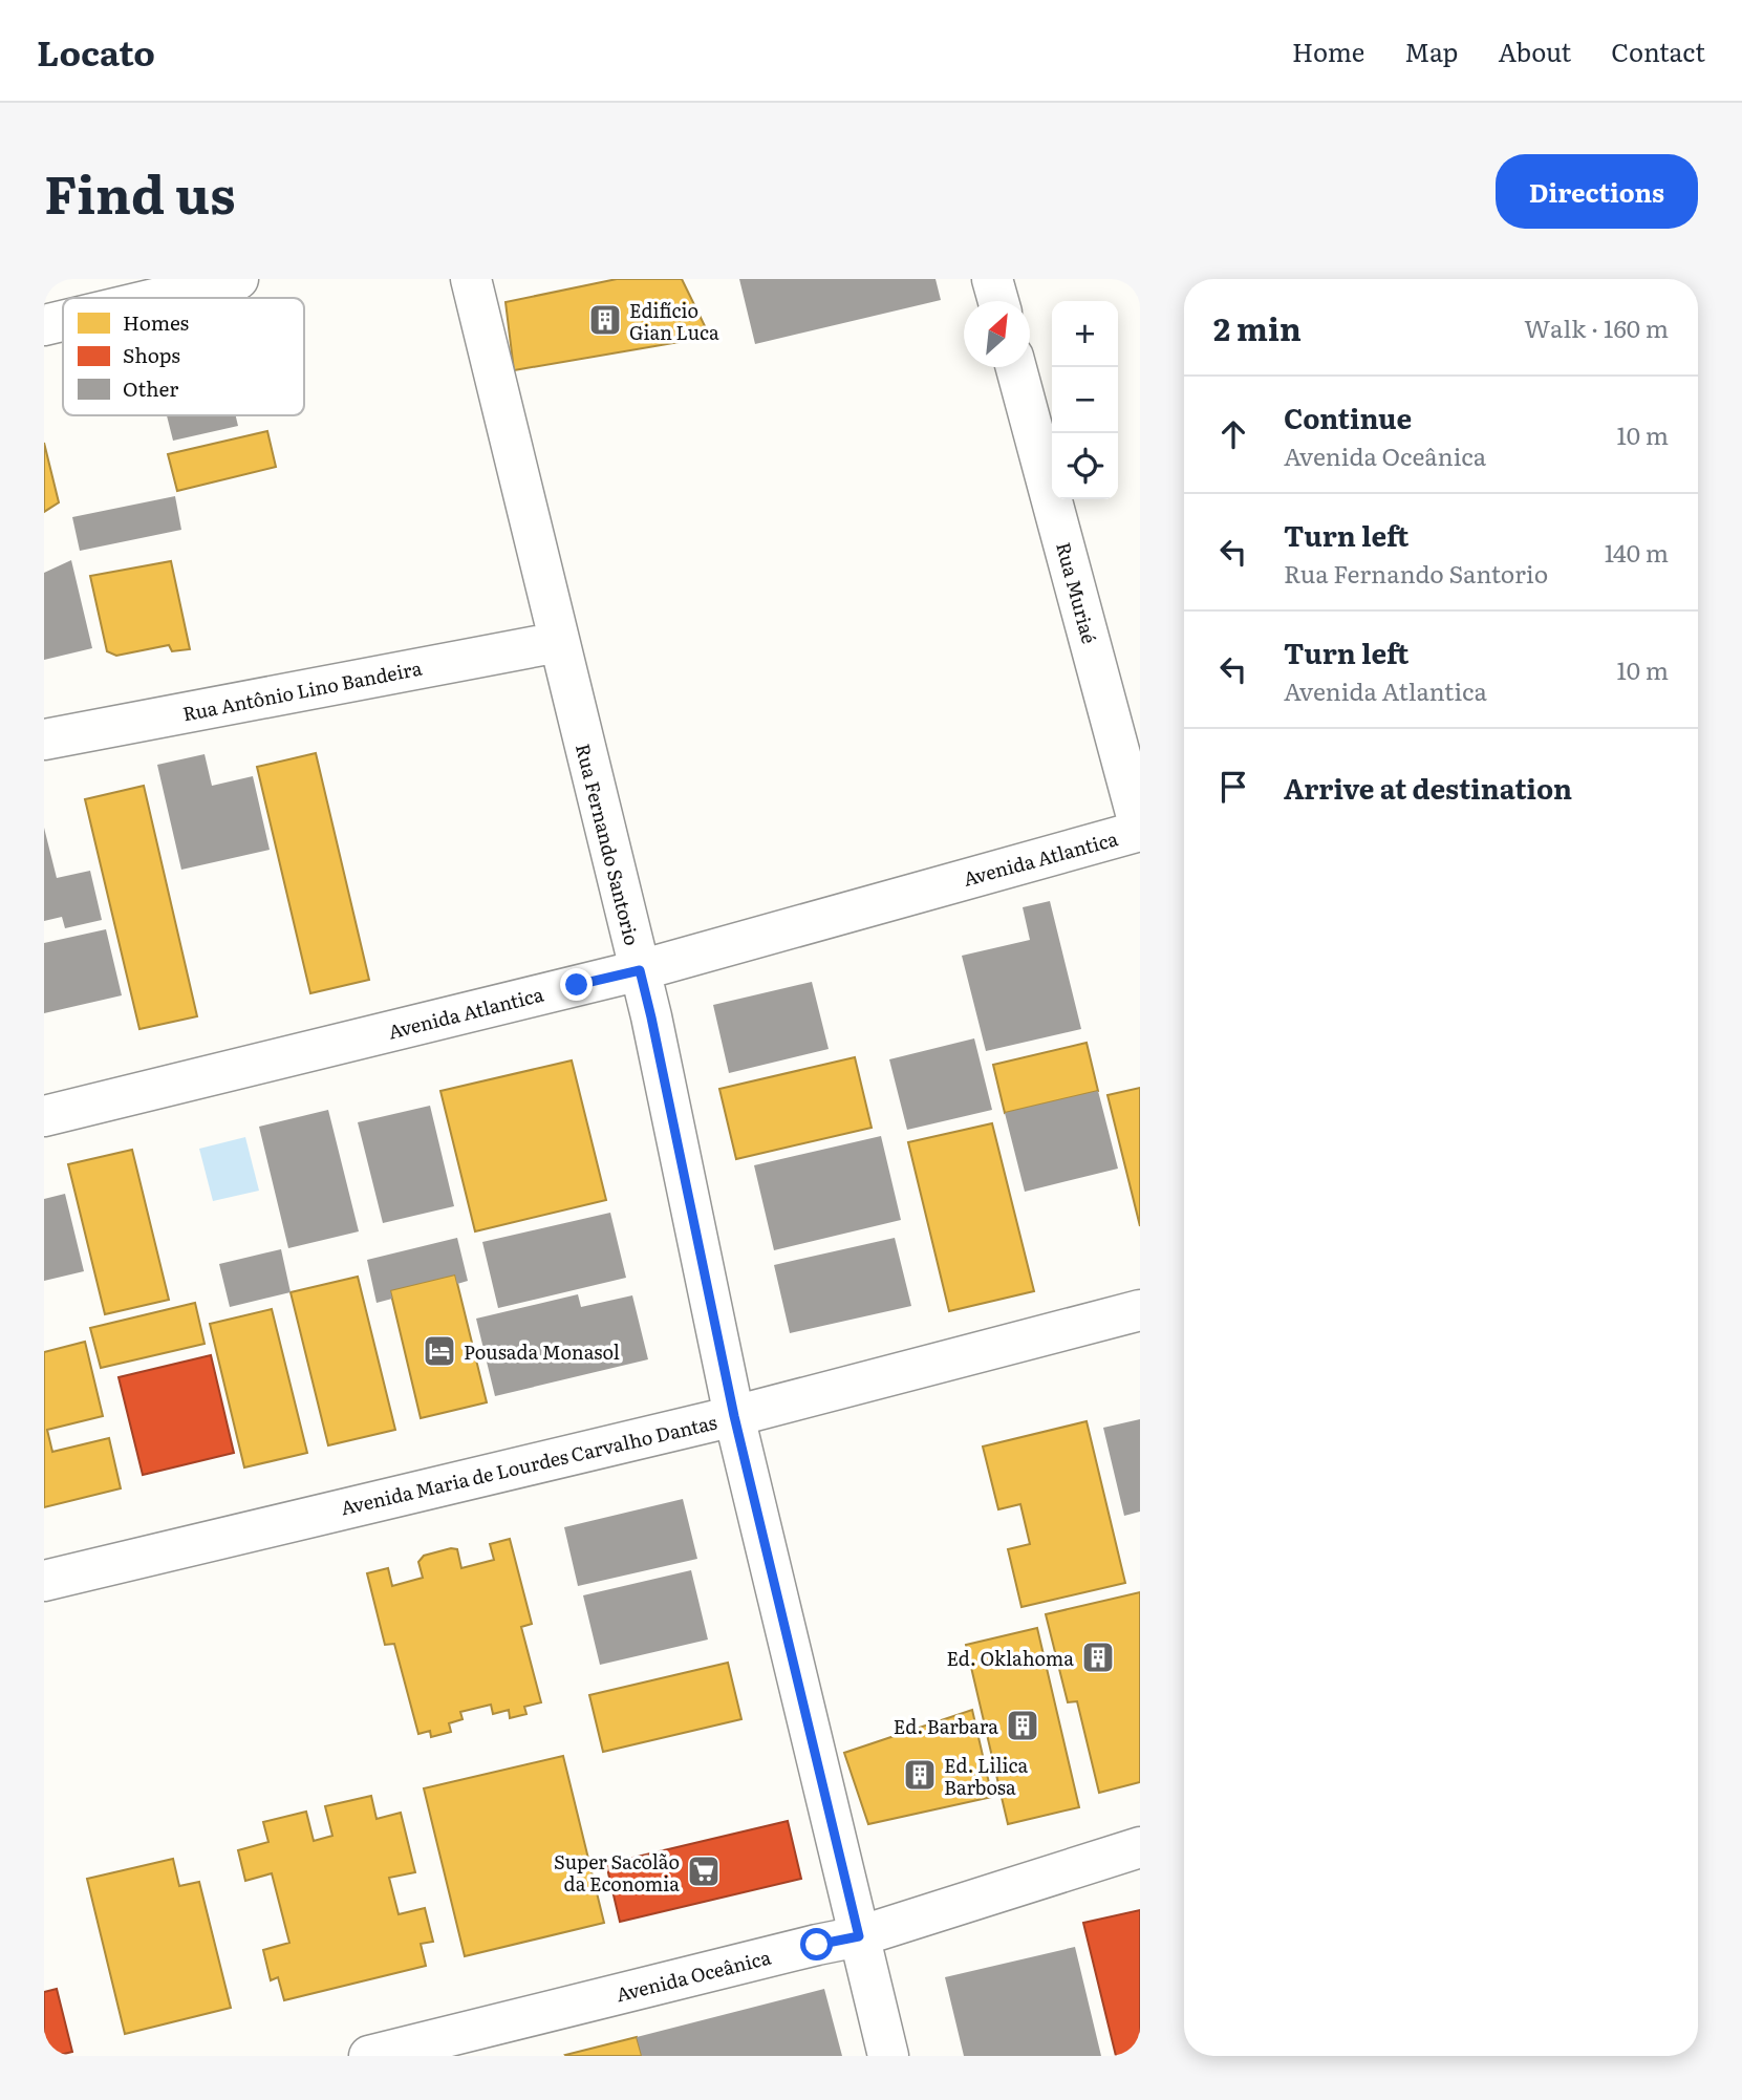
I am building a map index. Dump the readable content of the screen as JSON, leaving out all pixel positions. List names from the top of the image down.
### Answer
{
  "streets": {
    "street": [
      "Rua Muriaé",
      "Rua Antônio Lino Bandeira",
      "Rua Fernando Santorio",
      "Avenida Atlantica",
      "Avenida Maria de Lourdes Carvalho Dantas",
      "Avenida Oceânica"
    ]
  },
  "crossings": [
    ["Rua Muriaé", "Avenida Atlantica"],
    ["Rua Antônio Lino Bandeira", "Rua Fernando Santorio"],
    ["Rua Fernando Santorio", "Avenida Atlantica"],
    ["Rua Fernando Santorio", "Avenida Maria de Lourdes Carvalho Dantas"],
    ["Rua Fernando Santorio", "Avenida Oceânica"]
  ],
  "places": {
    "building": [
      "Edifício Gian Luca",
      "Ed. Oklahoma",
      "Ed. Barbara",
      "Ed. Lilica Barbosa"
    ],
    "hotel": ["Pousada Monasol"],
    "supermarket": ["Super Sacolão da Economia"]
  },
  "legend": ["Homes", "Shops", "Other"],
  "north": "top right",
  "page": {
    "header": "Locato",
    "nav": [
      "Home",
      "Map",
      "About",
      "Contact"
    ],
    "title": "Find us",
    "buttons": "Directions",
    "heading": ["2 min", "Walk · 160 m"],
    "map_buttons": ["+", "−"],
    "list": [
      ["Continue", "Avenida Oceânica", "10 m"],
      ["Turn left", "Rua Fernando Santorio", "140 m"],
      ["Turn left", "Avenida Atlantica", "10 m"],
      "Arrive at destination"
    ]
  }
}
